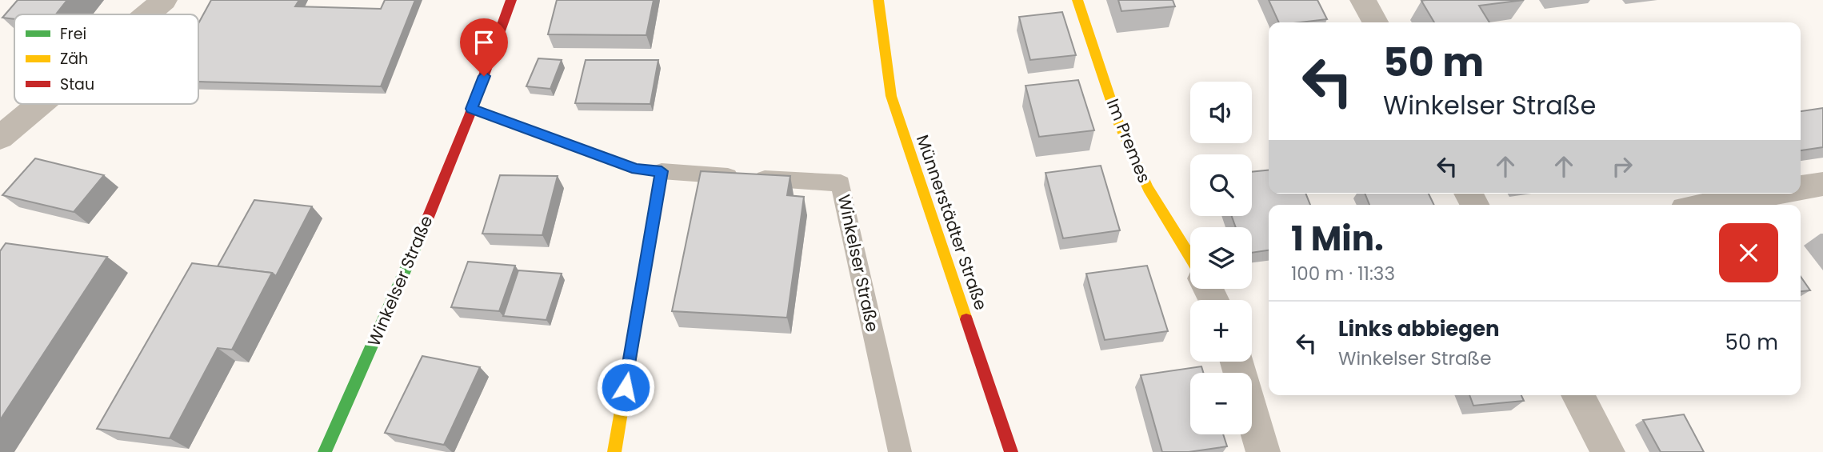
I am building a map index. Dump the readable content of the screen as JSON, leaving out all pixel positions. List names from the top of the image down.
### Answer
{
  "streets": {
    "street": ["Im Premes", "Münnerstädter Straße", "Winkelser Straße"]
  },
  "legend": ["Frei", "Zäh", "Stau"],
  "page": {
    "turn": ["50 m", "Winkelser Straße"],
    "map_buttons": ["+", "−"],
    "heading": ["1 Min.", "100 m · 11:33"],
    "list": [
      {
        "name": "Links abbiegen",
        "note": "Winkelser Straße",
        "value": "50 m"
      }
    ]
  }
}
